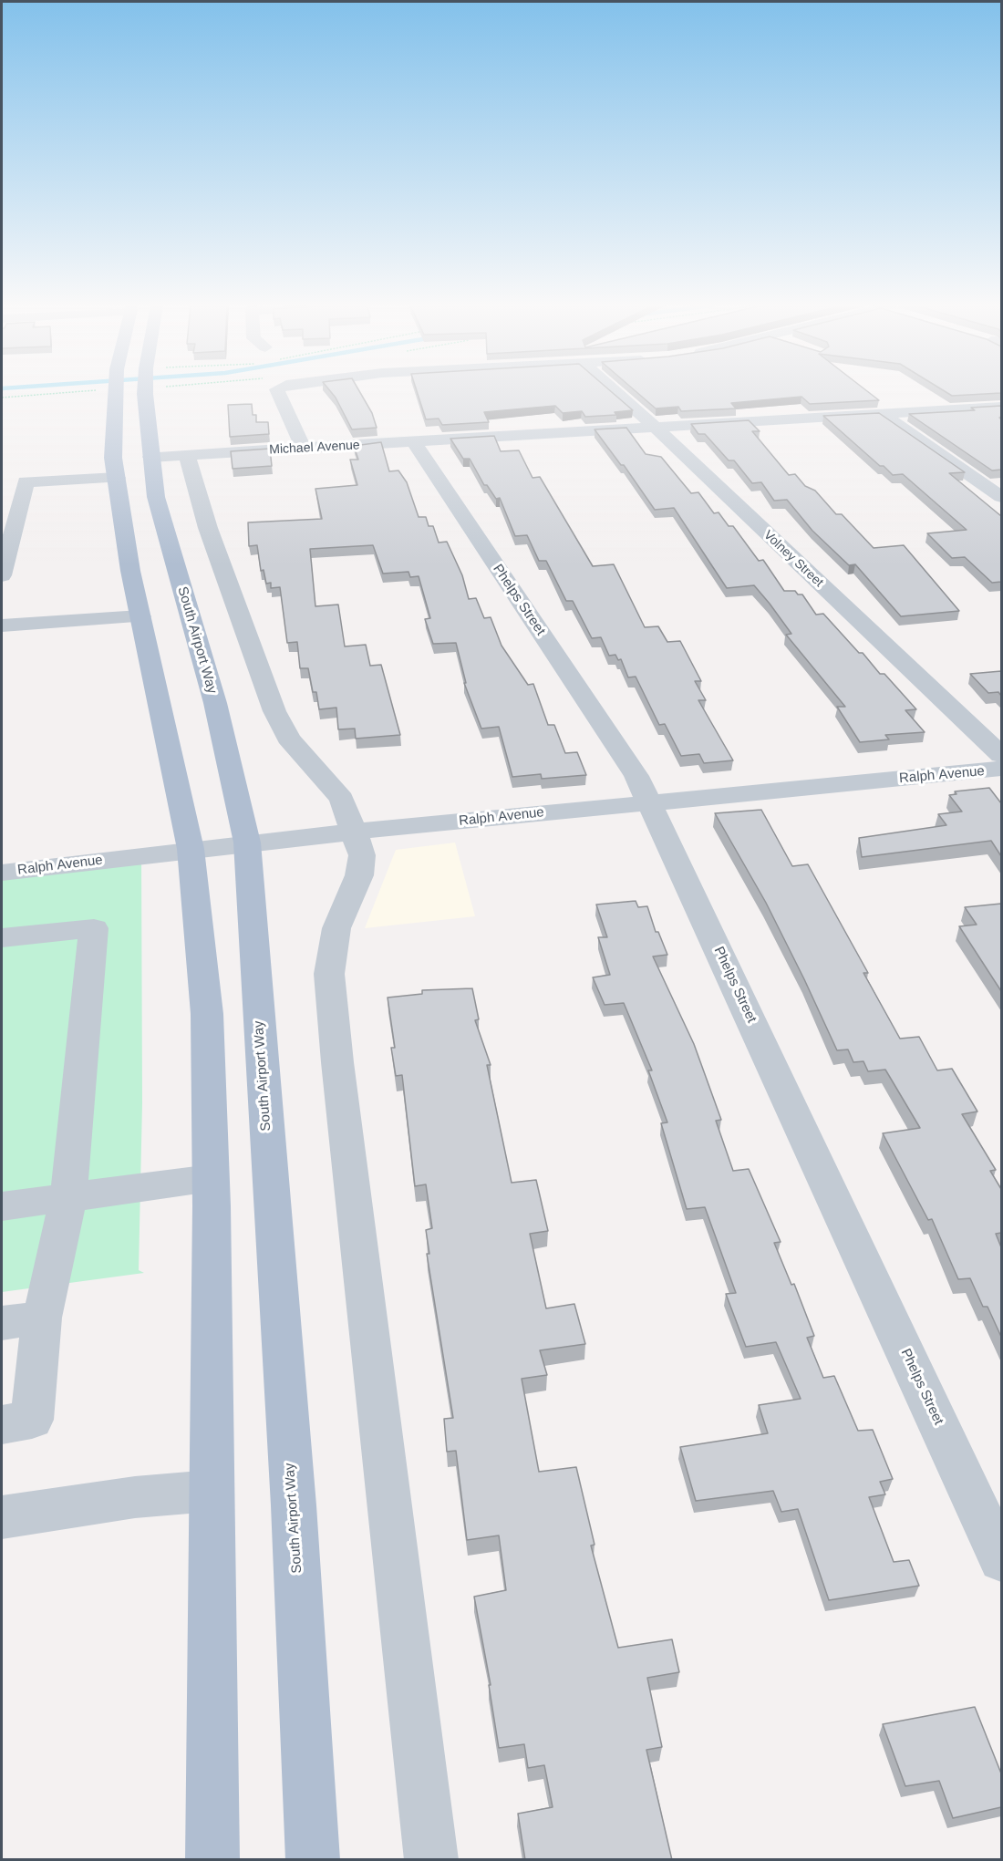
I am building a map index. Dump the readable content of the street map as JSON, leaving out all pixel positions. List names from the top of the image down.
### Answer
{
  "streets": {
    "main road": ["South Airport Way"],
    "street": [
      "Michael Avenue",
      "Volney Street",
      "Phelps Street",
      "Ralph Avenue"
    ]
  },
  "crossings": [
    ["Michael Avenue", "Volney Street"],
    ["Michael Avenue", "Phelps Street"],
    ["Michael Avenue", "South Airport Way"],
    ["Phelps Street", "Ralph Avenue"],
    ["South Airport Way", "Ralph Avenue"]
  ]
}
